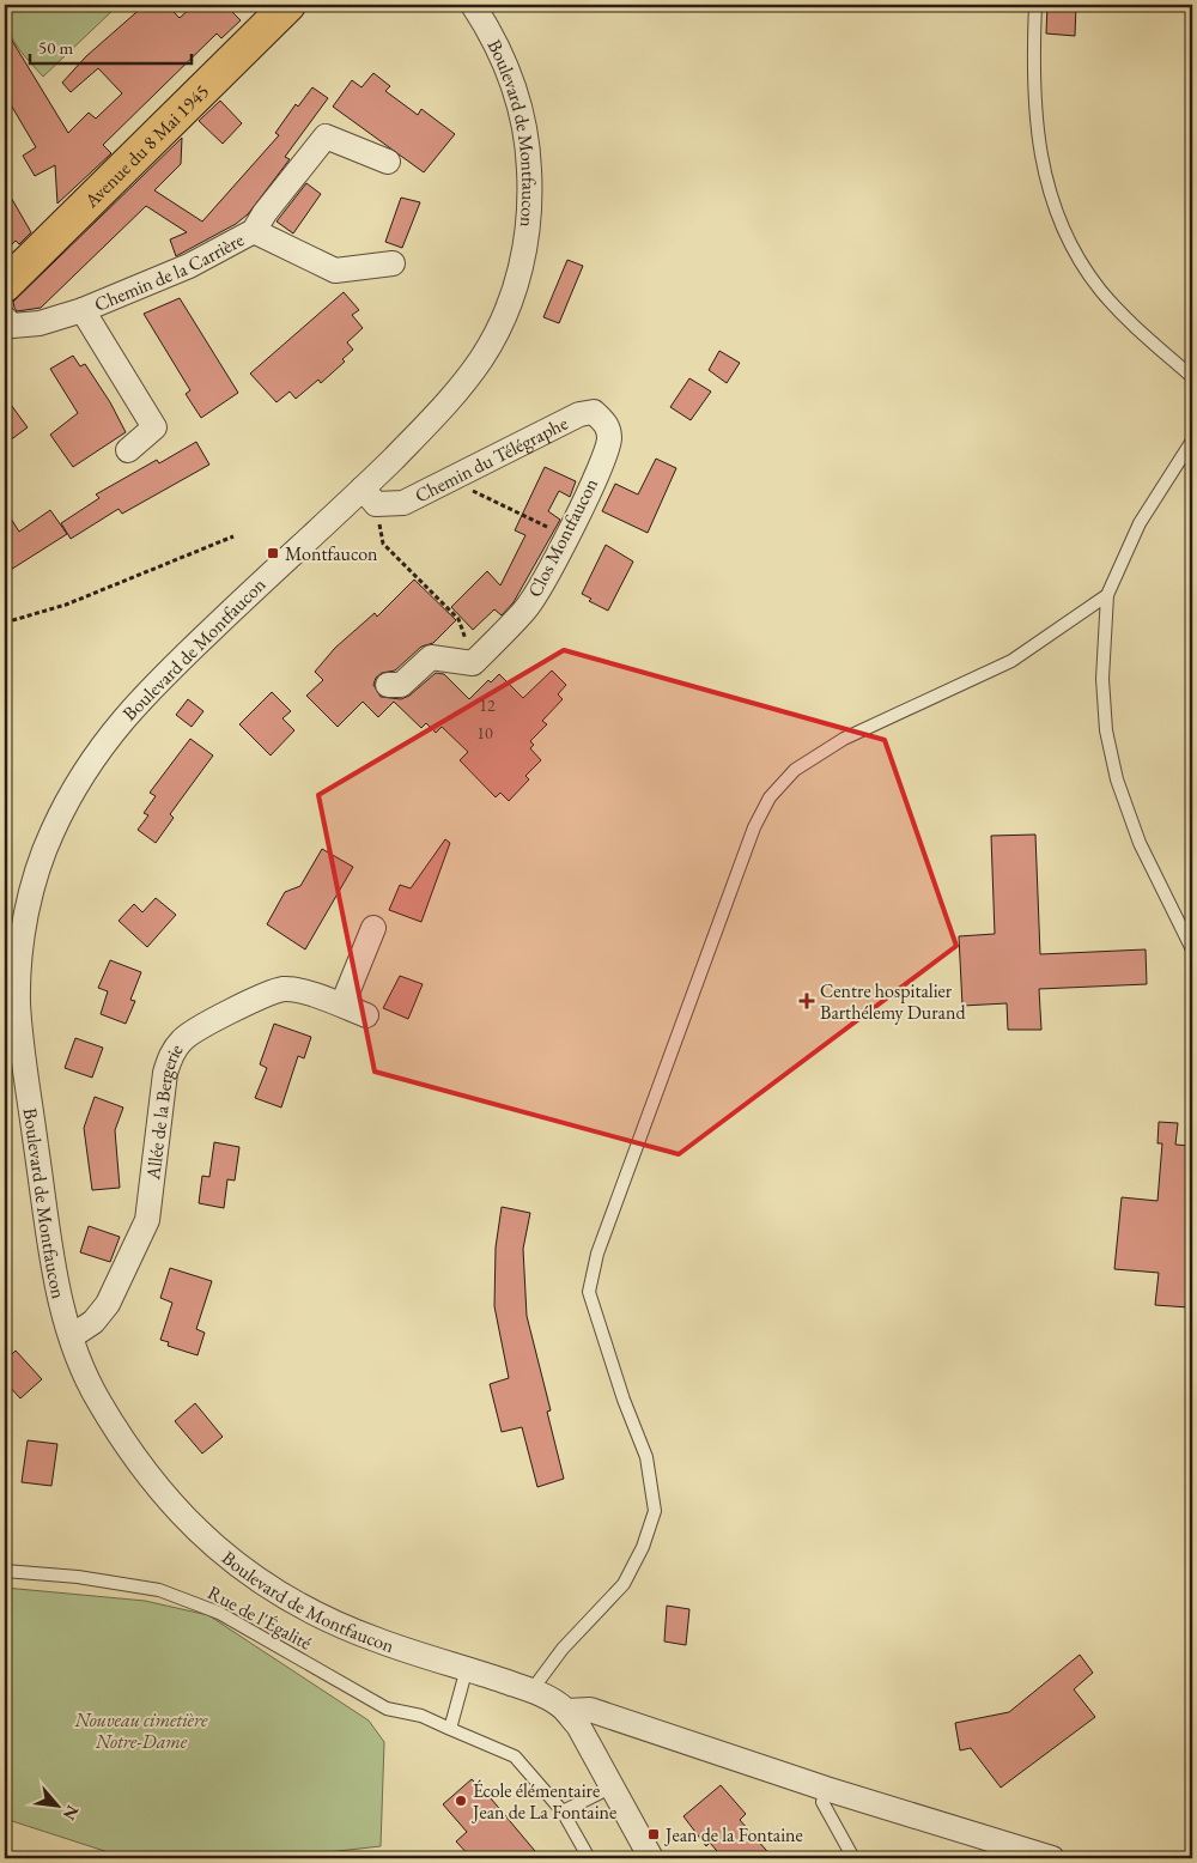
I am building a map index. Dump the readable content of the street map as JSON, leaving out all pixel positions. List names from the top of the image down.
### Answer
{
  "streets": {
    "main road": ["Avenue du 8 Mai 1945"],
    "street": [
      "Boulevard de Montfaucon",
      "Chemin de la Carrière",
      "Chemin du Télégraphe",
      "Clos Montfaucon",
      "Allée de la Bergerie"
    ],
    "lane": ["Rue de l'Égalité"]
  },
  "crossings": [
    ["Boulevard de Montfaucon", "Chemin du Télégraphe"],
    ["Boulevard de Montfaucon", "Allée de la Bergerie"],
    ["Chemin du Télégraphe", "Clos Montfaucon"]
  ],
  "parks": ["Nouveau cimetière Notre-Dame"],
  "places": {
    "transit": ["Montfaucon", "Jean de la Fontaine"],
    "health": ["Centre hospitalier Barthélemy Durand"],
    "other": ["École élémentaire Jean de La Fontaine"]
  },
  "house_numbers": ["12", "10"],
  "scale_bar": "50 m",
  "north": "bottom right"
}
